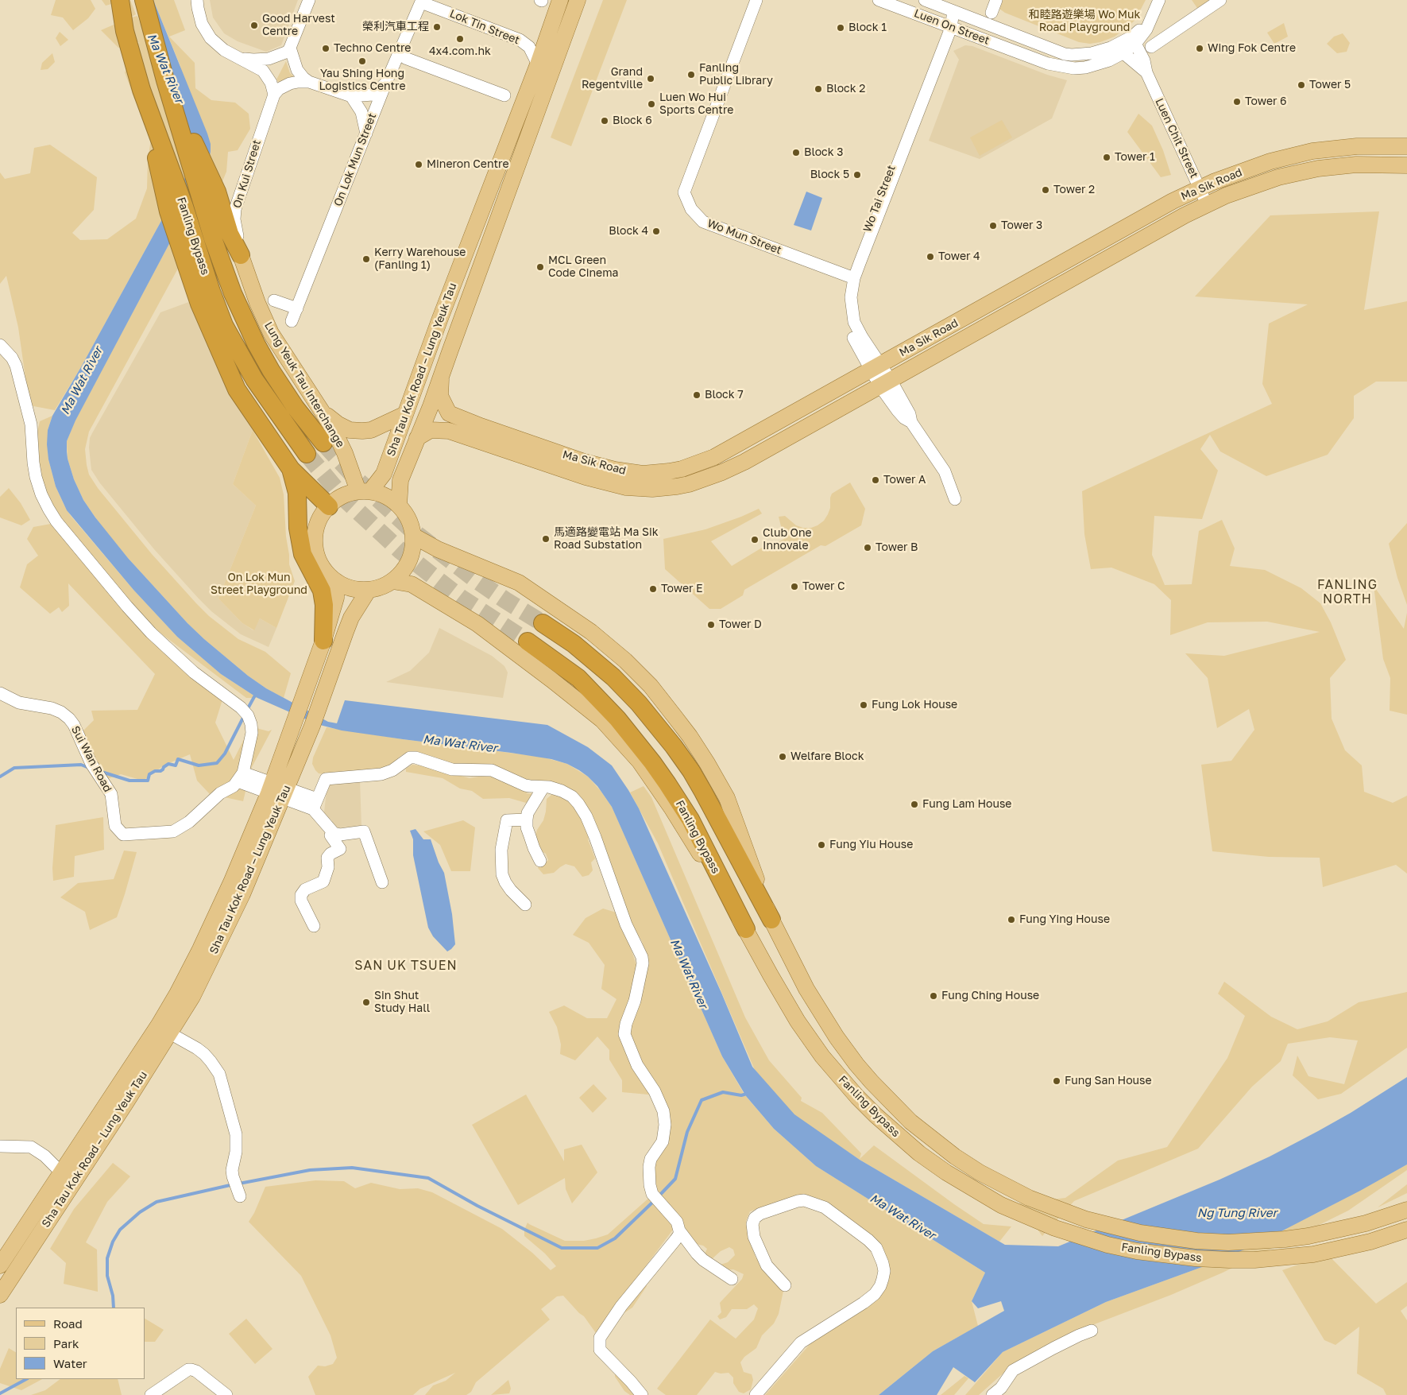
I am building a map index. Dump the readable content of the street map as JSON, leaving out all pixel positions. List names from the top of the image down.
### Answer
{
  "streets": {
    "highway": ["Fanling Bypass"],
    "main road": ["Ma Sik Road", "Sha Tau Kok Road – Lung Yeuk Tau", "Lung Yeuk Tau Interchange"],
    "street": [
      "Lok Tin Street",
      "Luen On Street",
      "Luen Chit Street",
      "On Lok Mun Street",
      "On Kui Street",
      "Wo Tai Street",
      "Wo Mun Street",
      "Sui Wan Road"
    ]
  },
  "crossings": [
    ["Lok Tin Street", "On Lok Mun Street"],
    ["Lok Tin Street", "Sha Tau Kok Road – Lung Yeuk Tau"],
    ["Luen On Street", "Luen Chit Street"],
    ["Luen On Street", "Wo Tai Street"],
    ["Luen Chit Street", "Ma Sik Road"],
    ["On Kui Street", "Lung Yeuk Tau Interchange"],
    ["Ma Sik Road", "Wo Tai Street"],
    ["Ma Sik Road", "Sha Tau Kok Road – Lung Yeuk Tau"],
    ["Wo Tai Street", "Wo Mun Street"],
    ["Sha Tau Kok Road – Lung Yeuk Tau", "Lung Yeuk Tau Interchange"]
  ],
  "districts": ["FANLING NORTH", "SAN UK TSUEN"],
  "water": ["Ma Wat River", "Ng Tung River"],
  "parks": ["和睦路遊樂場 Wo Muk Road Playground", "On Lok Mun Street Playground"],
  "places": [
    "Good Harvest Centre",
    "榮利汽車工程",
    "Block 1",
    "4x4.com.hk",
    "Techno Centre",
    "Wing Fok Centre",
    "Yau Shing Hong Logistics Centre",
    "Fanling Public Library",
    "Grand Regentville",
    "Tower 5",
    "Block 2",
    "Tower 6",
    "Luen Wo Hui Sports Centre",
    "Block 6",
    "Block 3",
    "Tower 1",
    "Mineron Centre",
    "Block 5",
    "Tower 2",
    "Tower 3",
    "Block 4",
    "Tower 4",
    "Kerry Warehouse (Fanling 1)",
    "MCL Green Code Cinema",
    "Block 7",
    "Tower A",
    "馬適路變電站 Ma Sik Road Substation",
    "Club One Innovale",
    "Tower B",
    "Tower C",
    "Tower E",
    "Tower D",
    "Fung Lok House",
    "Welfare Block",
    "Fung Lam House",
    "Fung Yiu House",
    "Fung Ying House",
    "Fung Ching House",
    "Sin Shut Study Hall",
    "Fung San House"
  ],
  "legend": ["Road", "Park", "Water"]
}
